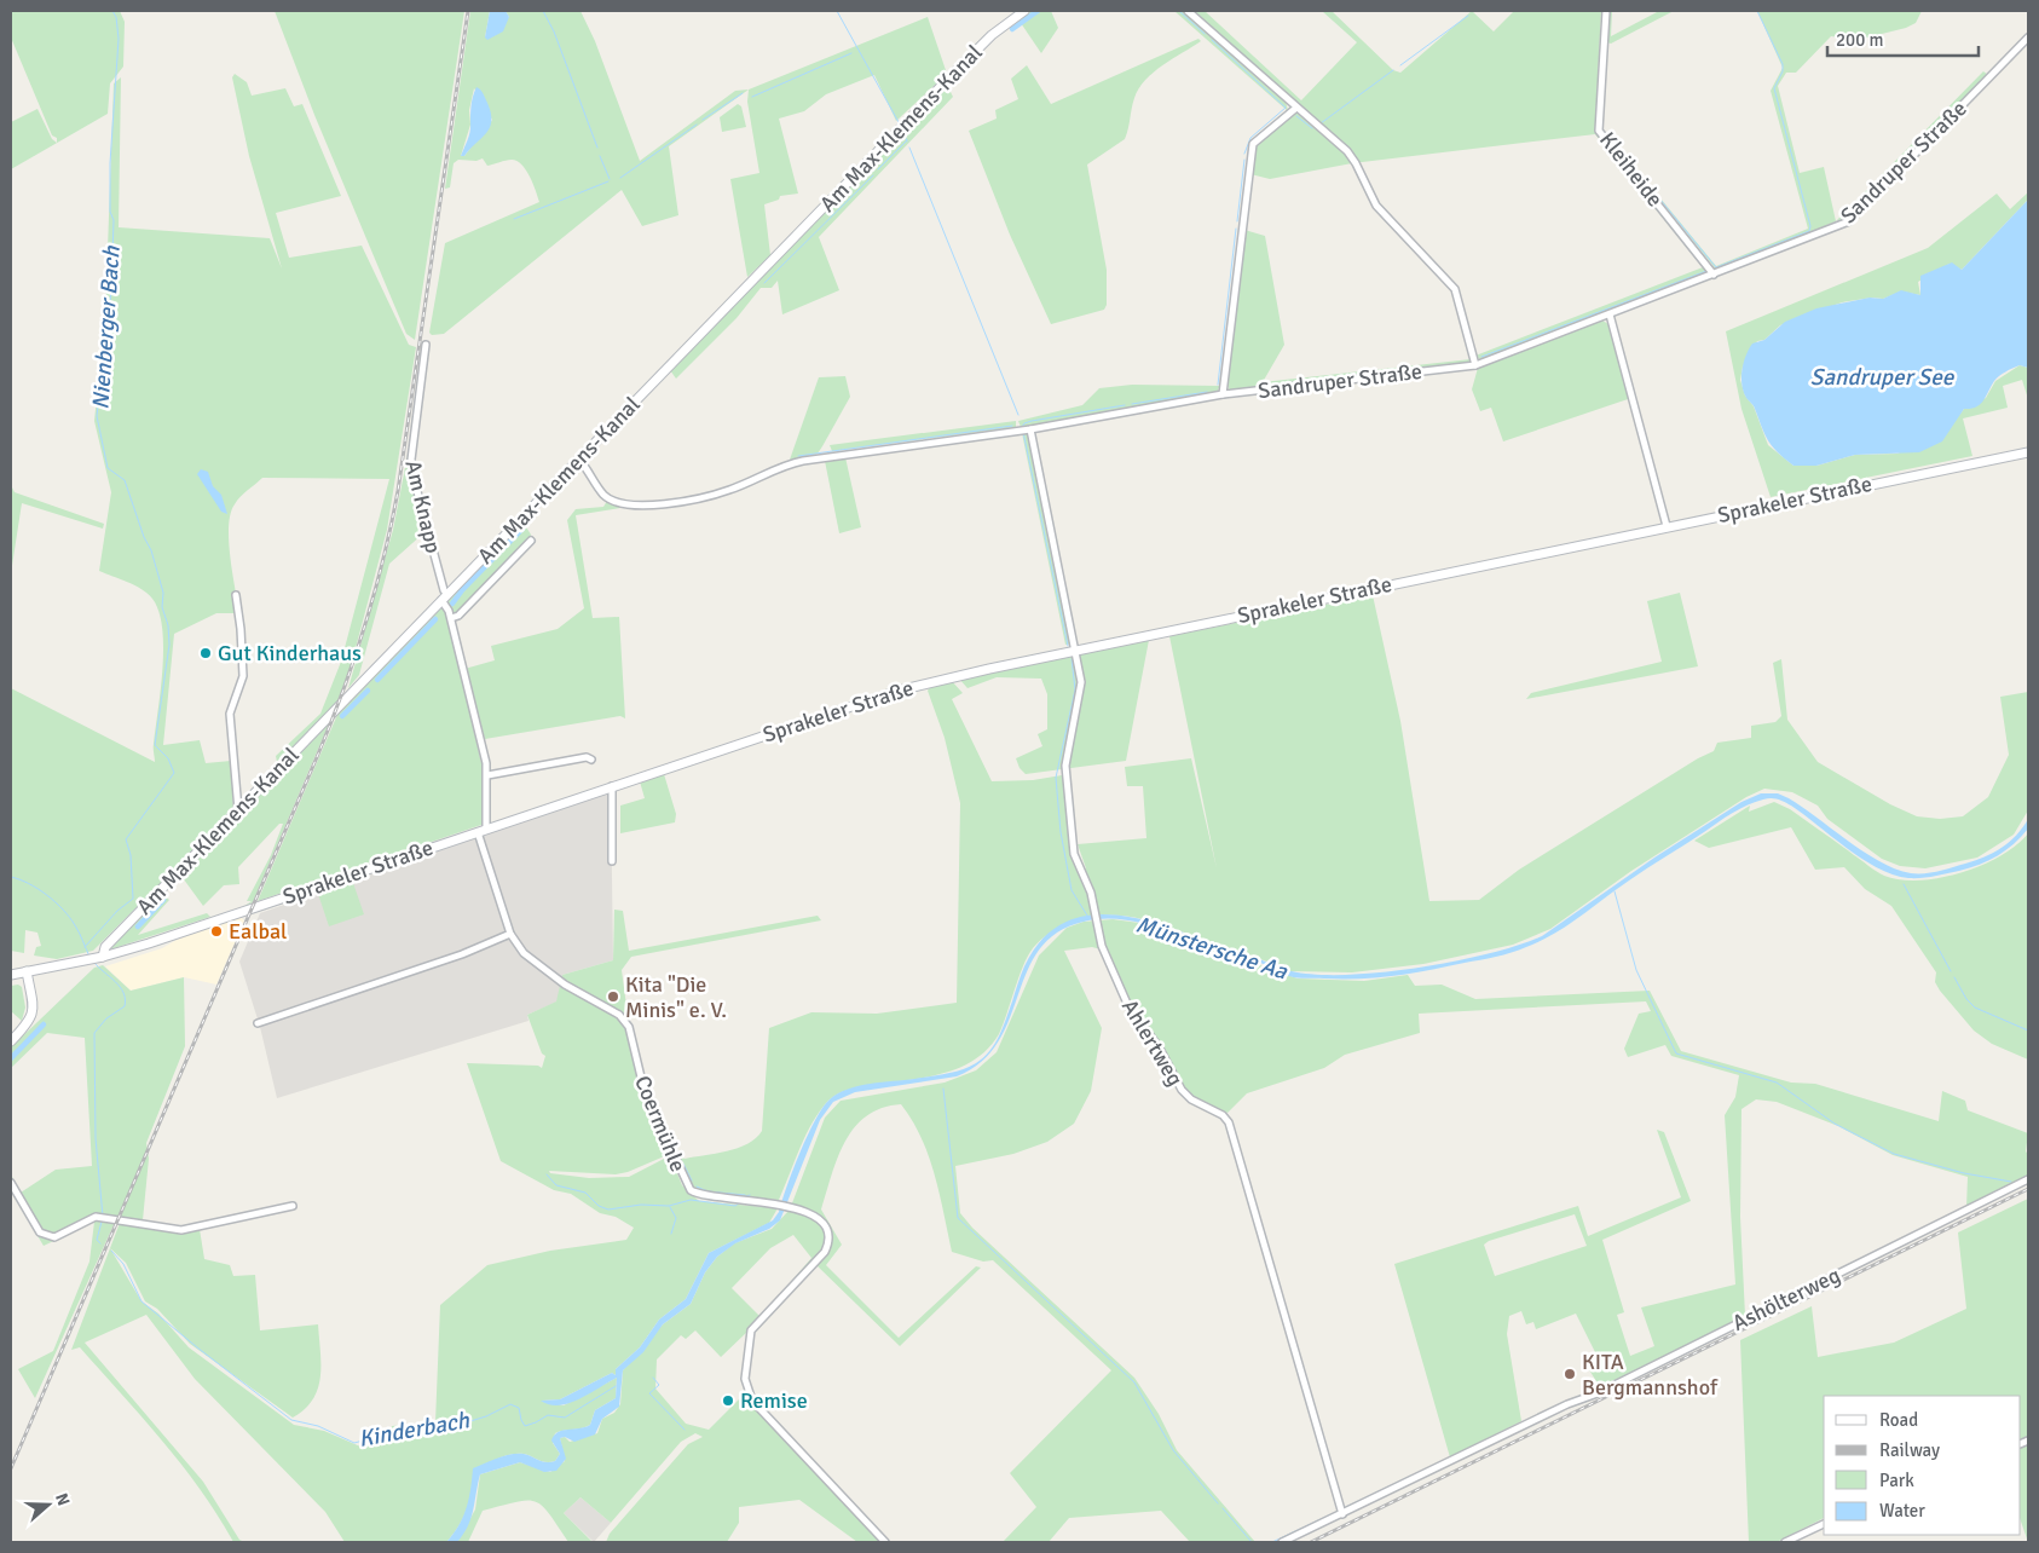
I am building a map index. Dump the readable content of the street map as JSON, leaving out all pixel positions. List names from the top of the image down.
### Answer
{
  "streets": {
    "main road": ["Am Max-Klemens-Kanal", "Sprakeler Straße"],
    "street": [
      "Sandruper Straße",
      "Kleiheide",
      "Am Knapp",
      "Ahlertweg",
      "Coermühle",
      "Ashölterweg"
    ]
  },
  "crossings": [
    ["Am Max-Klemens-Kanal", "Sandruper Straße"],
    ["Am Max-Klemens-Kanal", "Sprakeler Straße"],
    ["Am Max-Klemens-Kanal", "Am Knapp"],
    ["Sandruper Straße", "Kleiheide"],
    ["Sandruper Straße", "Ahlertweg"],
    ["Sprakeler Straße", "Am Knapp"],
    ["Sprakeler Straße", "Ahlertweg"],
    ["Sprakeler Straße", "Coermühle"],
    ["Am Knapp", "Coermühle"],
    ["Ahlertweg", "Ashölterweg"]
  ],
  "water": [
    "Nienberger Bach",
    "Sandruper See",
    "Münstersche Aa",
    "Kinderbach"
  ],
  "places": [
    "Gut Kinderhaus",
    "Ealbal",
    "Kita \"Die Minis\" e. V.",
    "KITA Bergmannshof",
    "Remise"
  ],
  "legend": [
    "Road",
    "Railway",
    "Park",
    "Water"
  ],
  "scale_bar": "200 m",
  "north": "right"
}
